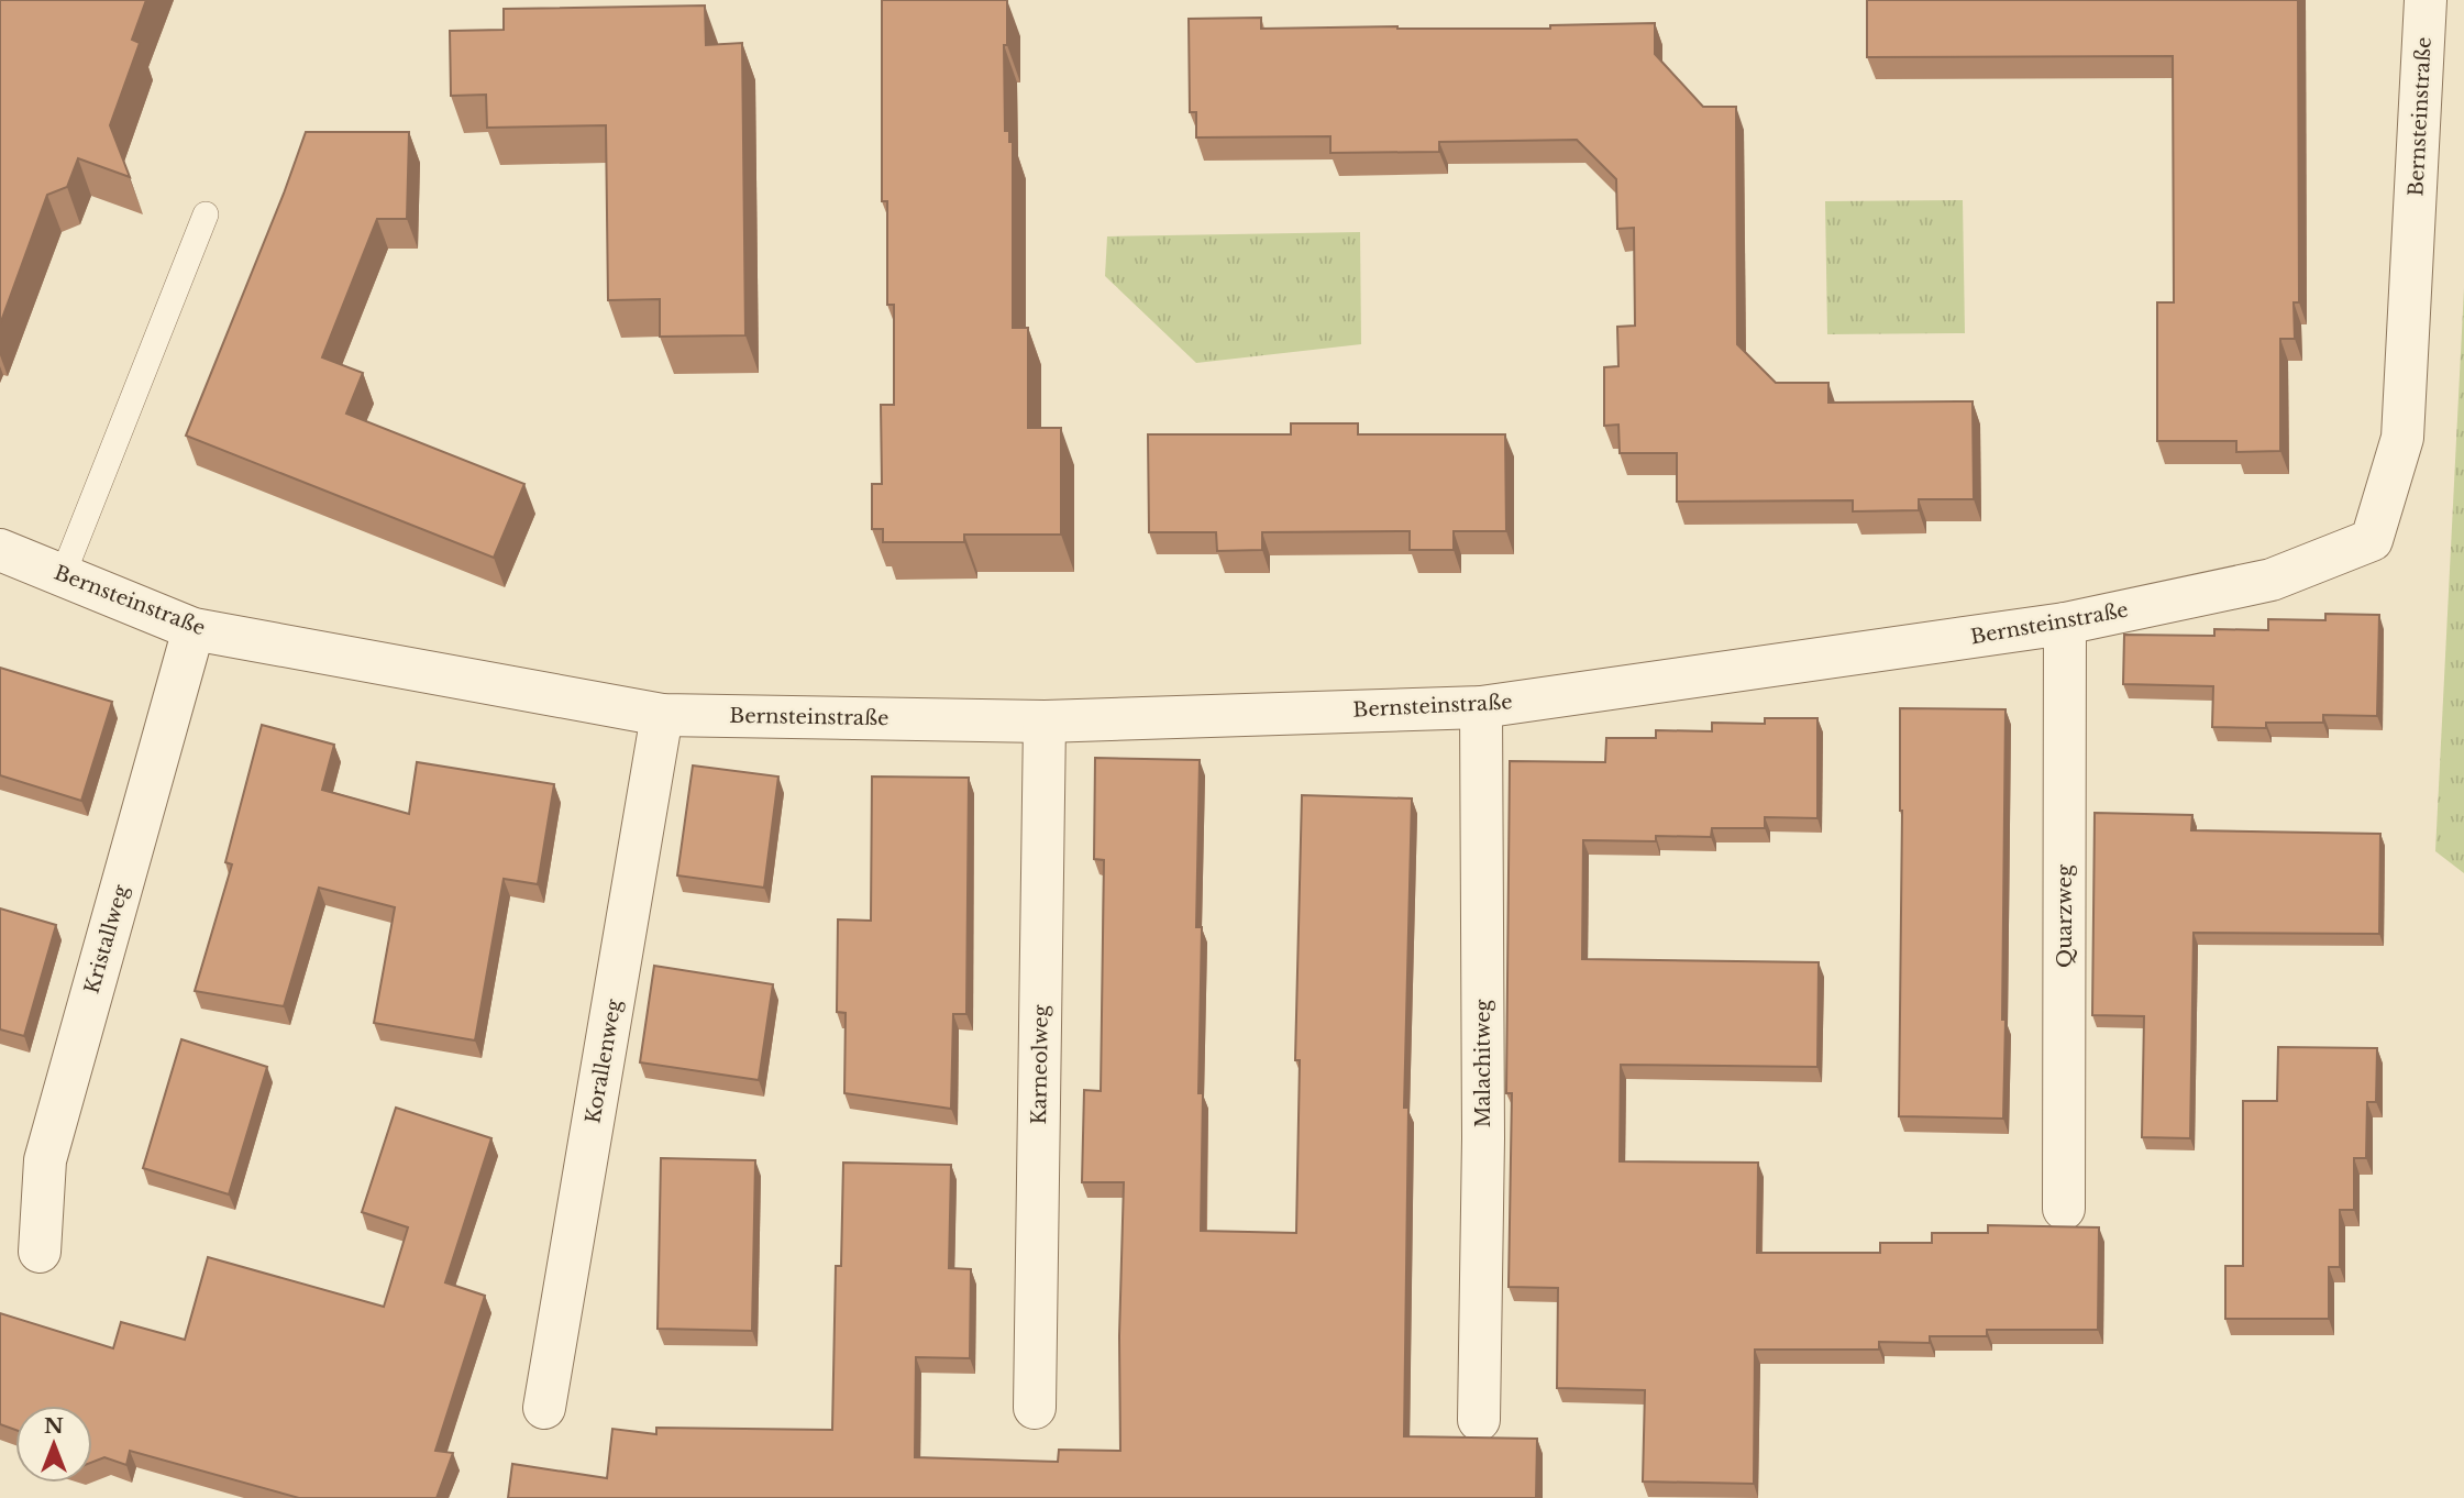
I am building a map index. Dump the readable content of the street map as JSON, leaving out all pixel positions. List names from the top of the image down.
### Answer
{
  "streets": {
    "street": [
      "Bernsteinstraße",
      "Quarzweg",
      "Kristallweg",
      "Korallenweg",
      "Malachitweg",
      "Karneolweg"
    ]
  },
  "crossings": [
    ["Bernsteinstraße", "Quarzweg"],
    ["Bernsteinstraße", "Kristallweg"],
    ["Bernsteinstraße", "Korallenweg"],
    ["Bernsteinstraße", "Malachitweg"],
    ["Bernsteinstraße", "Karneolweg"]
  ],
  "north": "top"
}
